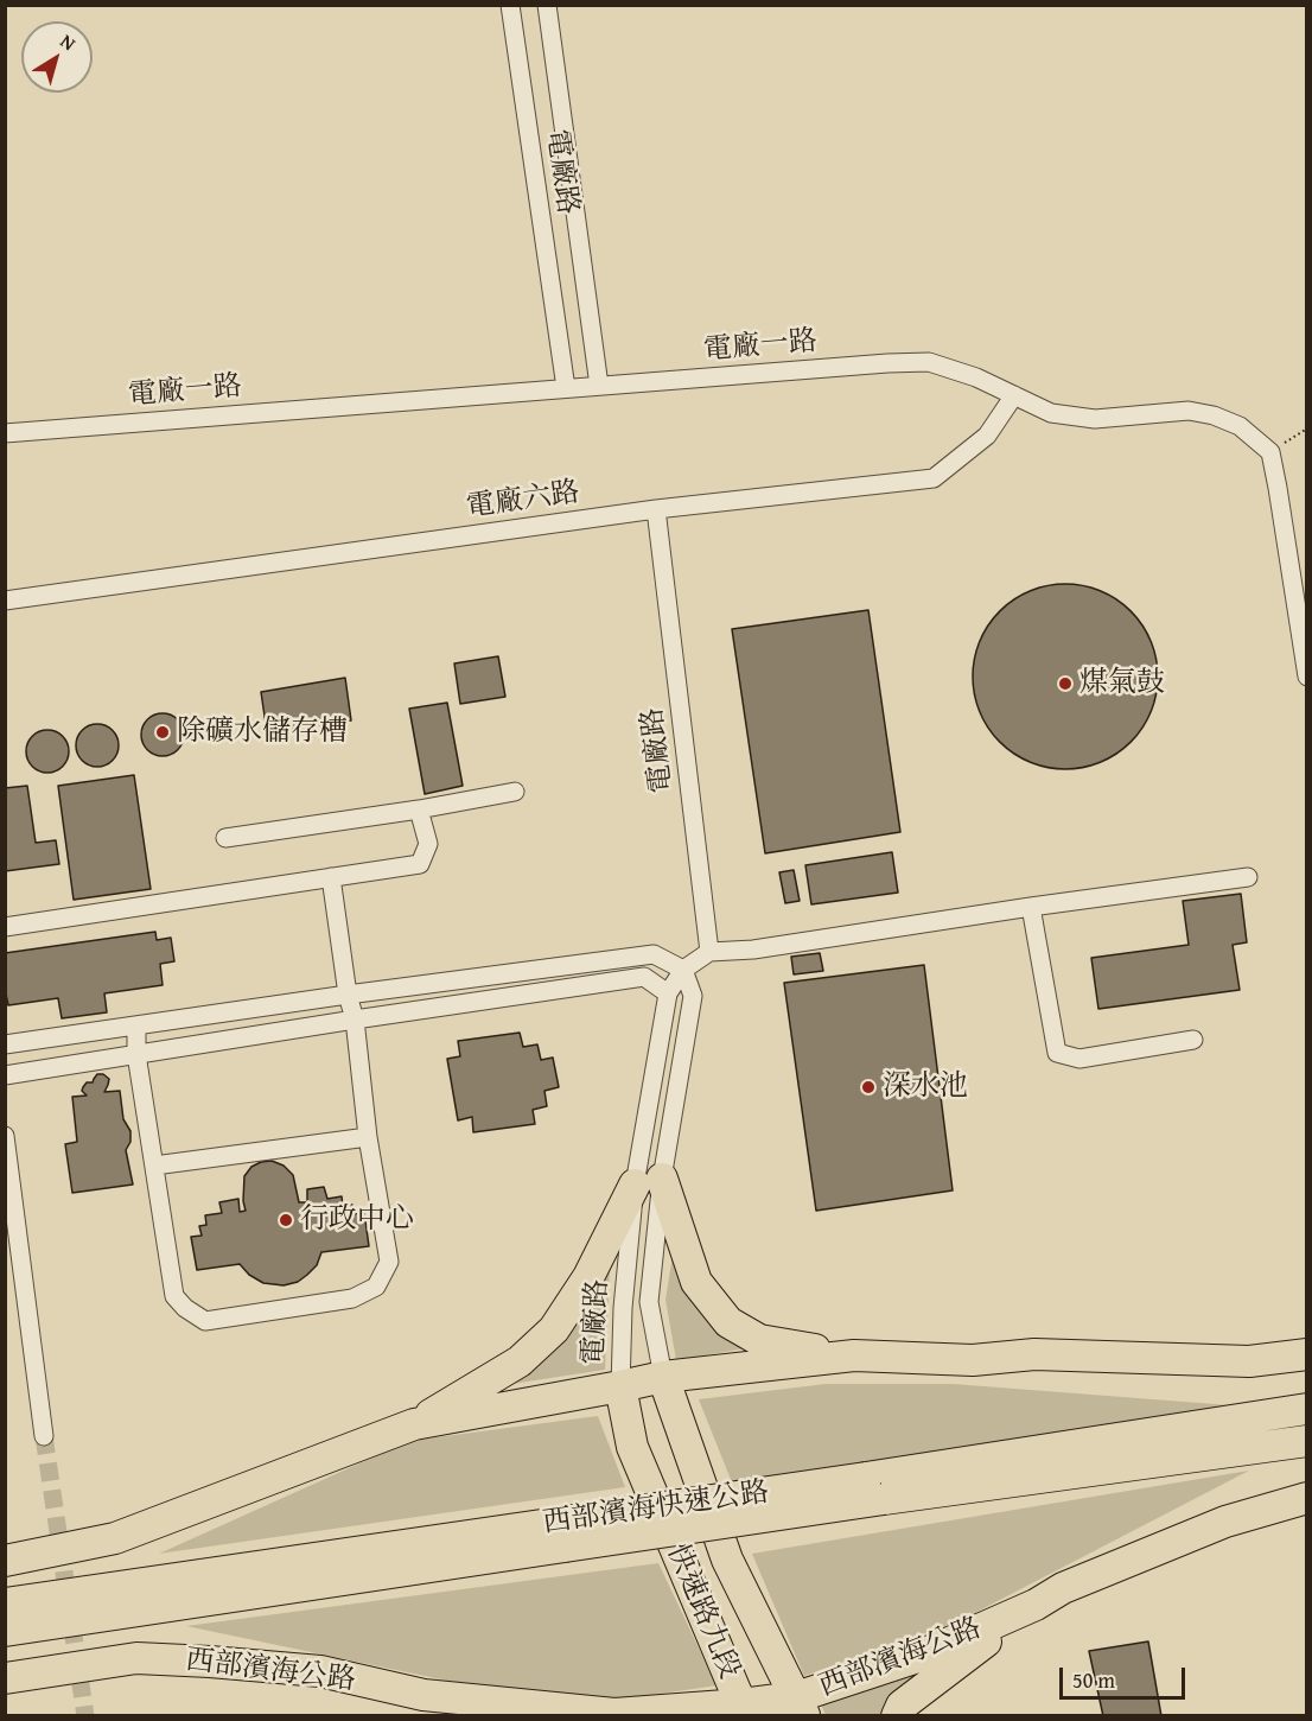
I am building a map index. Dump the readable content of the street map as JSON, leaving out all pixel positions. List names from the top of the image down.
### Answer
{
  "streets": {
    "main road": ["西部濱海快速公路", "快速路九段", "西部濱海公路"],
    "street": ["電廠路", "電廠一路", "電廠六路"]
  },
  "crossings": [
    ["電廠路", "電廠一路"],
    ["電廠路", "電廠六路"],
    ["電廠路", "快速路九段"],
    ["電廠一路", "電廠六路"],
    ["快速路九段", "西部濱海公路"]
  ],
  "places": [
    "煤氣鼓",
    "除礦水儲存槽",
    "深水池",
    "行政中心"
  ],
  "scale_bar": "50 m",
  "north": "top right"
}
